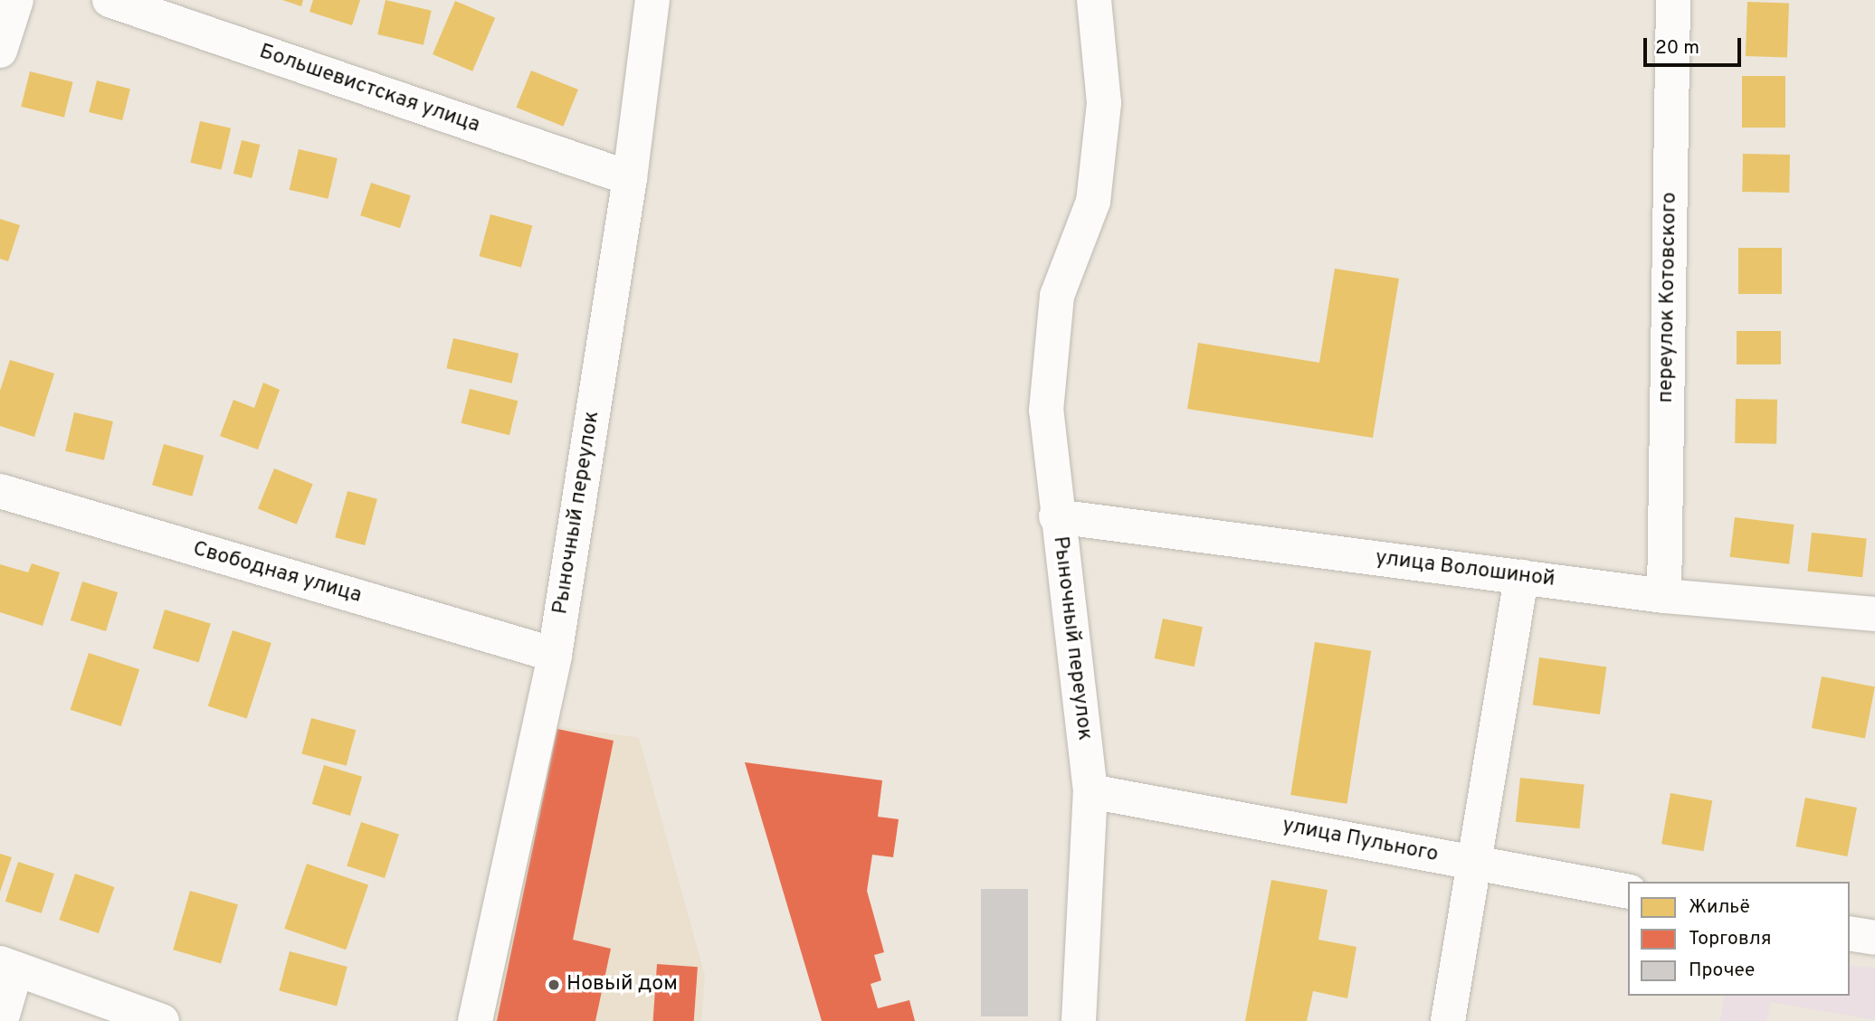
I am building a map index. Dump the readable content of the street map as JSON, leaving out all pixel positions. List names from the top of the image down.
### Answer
{
  "streets": {
    "street": [
      "Большевистская улица",
      "переулок Котовского",
      "Рыночный переулок",
      "улица Волошиной",
      "Свободная улица",
      "улица Пульного"
    ]
  },
  "crossings": [
    ["Большевистская улица", "Рыночный переулок"],
    ["переулок Котовского", "улица Волошиной"],
    ["Рыночный переулок", "улица Волошиной"],
    ["Рыночный переулок", "Свободная улица"],
    ["Рыночный переулок", "улица Пульного"]
  ],
  "places": ["Новый дом"],
  "legend": ["Жильё", "Торговля", "Прочее"],
  "scale_bar": "20 m"
}
